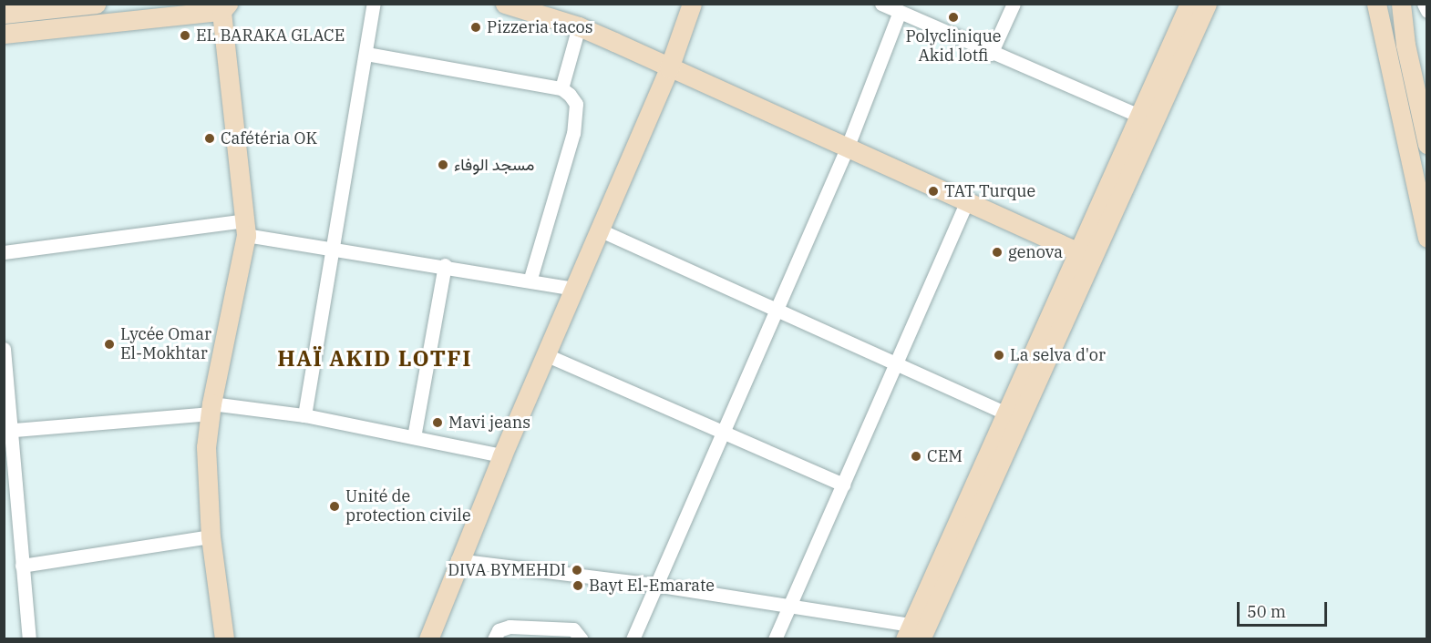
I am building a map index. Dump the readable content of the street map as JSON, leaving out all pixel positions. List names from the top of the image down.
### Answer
{
  "districts": ["HAÏ AKID LOTFI"],
  "places": [
    "Polyclinique Akid lotfi",
    "Pizzeria tacos",
    "EL BARAKA GLACE",
    "Cafétéria OK",
    "مسجد الوفاء",
    "TAT Turque",
    "genova",
    "Lycée Omar El-Mokhtar",
    "La selva d'or",
    "Mavi jeans",
    "CEM",
    "Unité de protection civile",
    "DIVA BYMEHDI",
    "Bayt El-Emarate"
  ],
  "scale_bar": "50 m"
}
